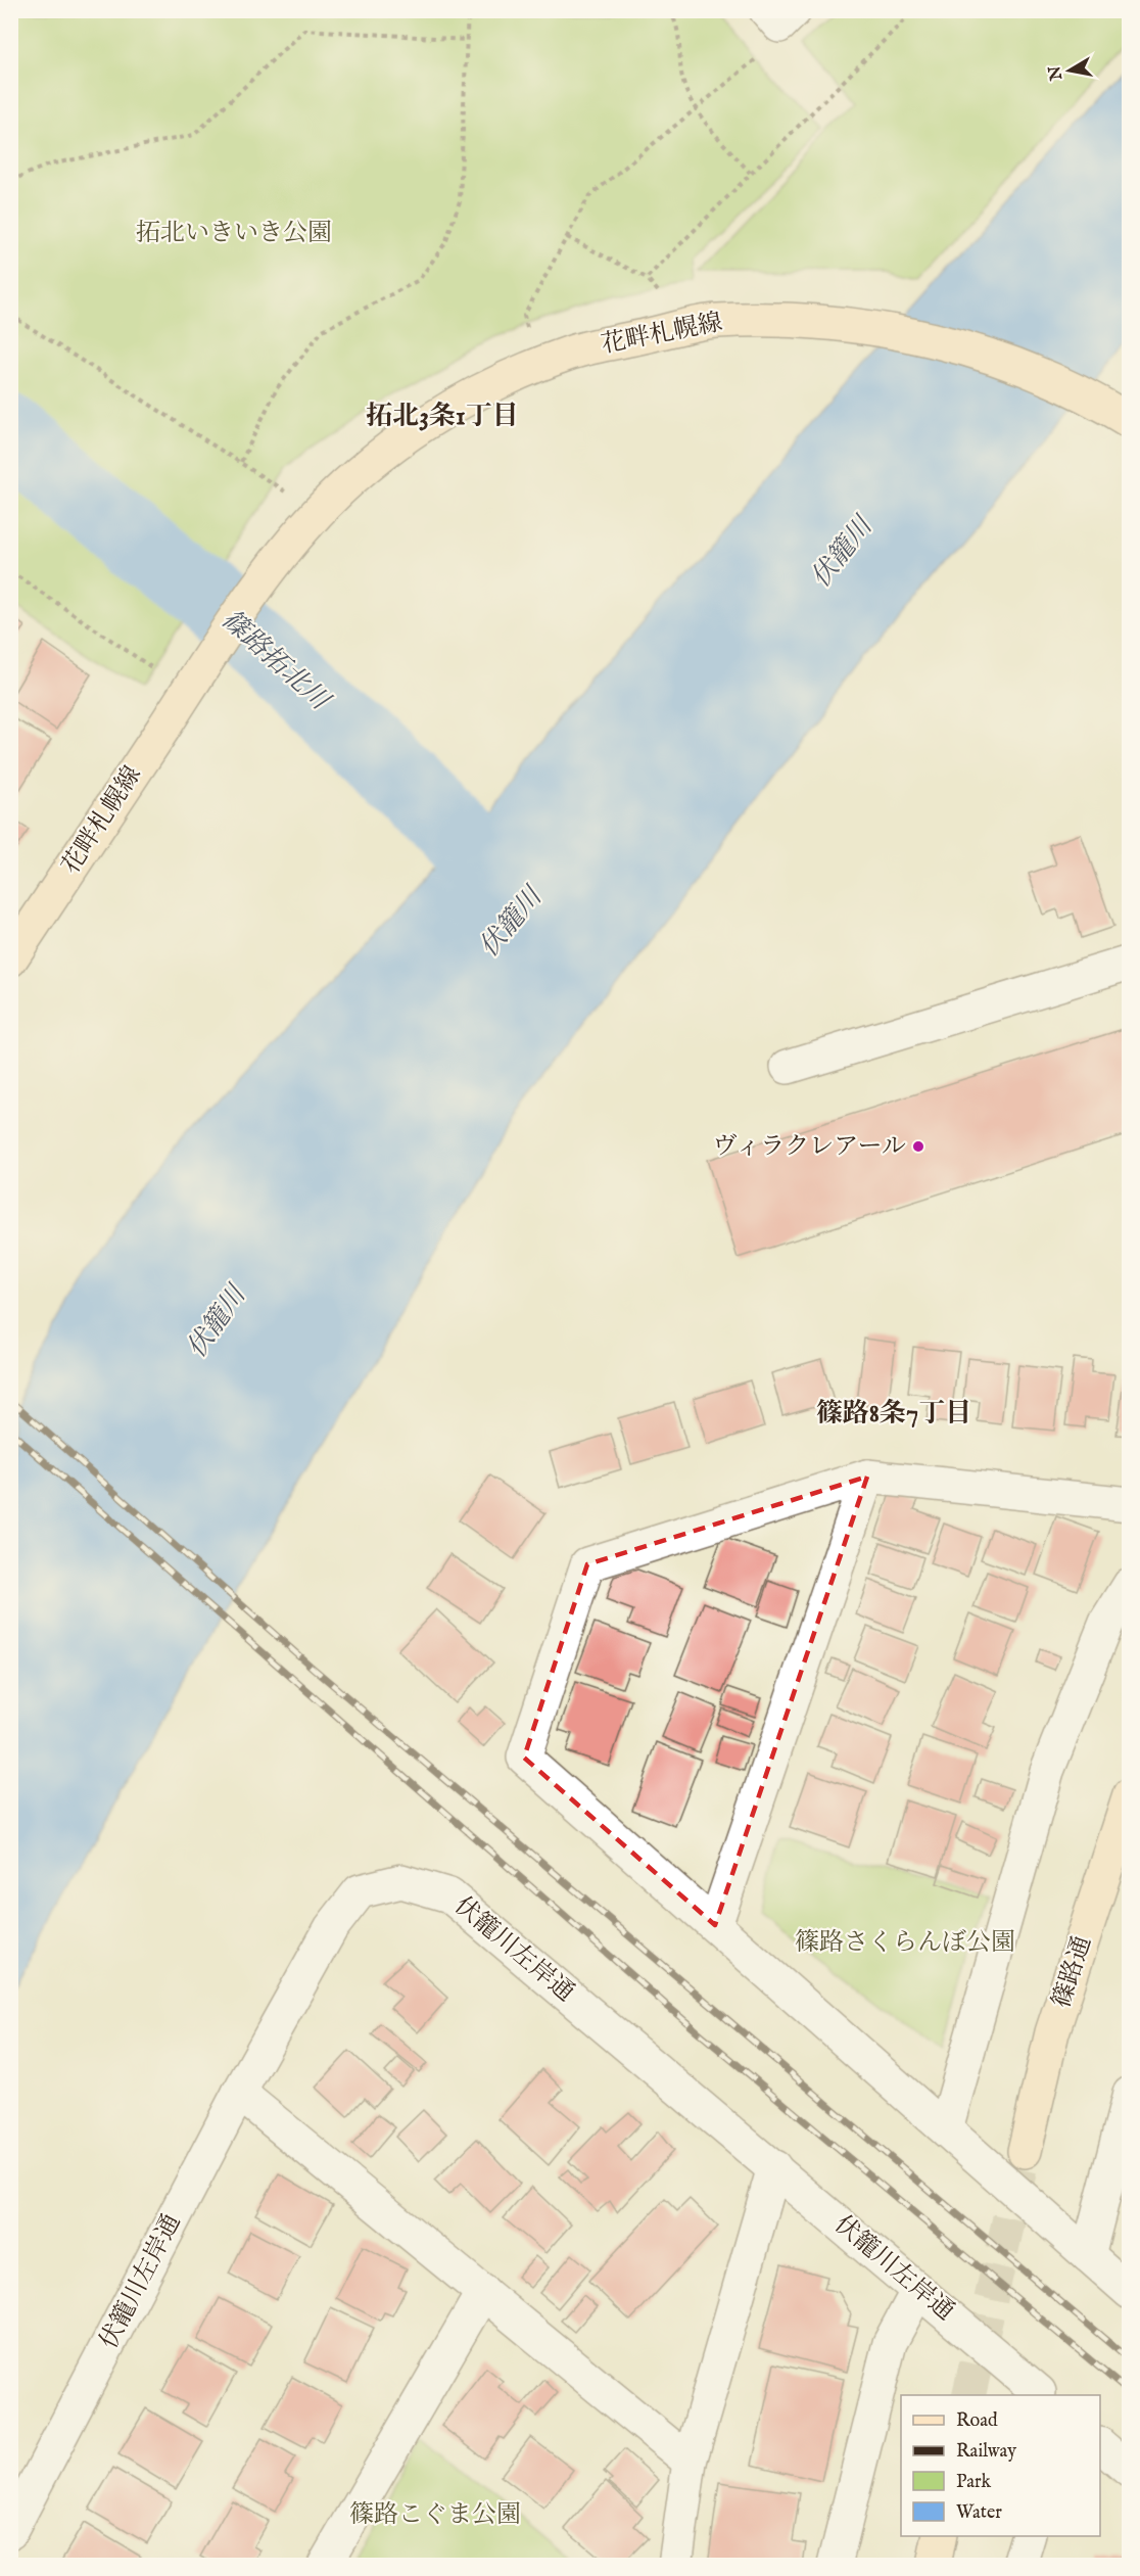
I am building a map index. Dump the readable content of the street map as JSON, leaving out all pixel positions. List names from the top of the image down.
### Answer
{
  "streets": {
    "main road": ["花畔札幌線", "篠路通"],
    "street": ["伏籠川左岸通"]
  },
  "districts": ["拓北3条1丁目", "篠路8条7丁目"],
  "water": ["伏籠川", "篠路拓北川"],
  "parks": ["拓北いきいき公園", "篠路さくらんぼ公園", "篠路こぐま公園"],
  "places": ["ヴィラクレアール"],
  "legend": [
    "Road",
    "Railway",
    "Park",
    "Water"
  ],
  "north": "left"
}
